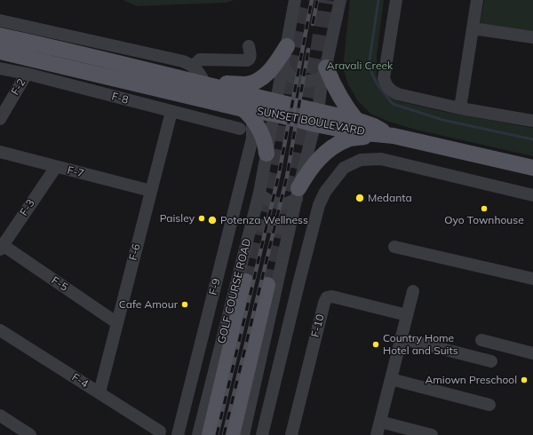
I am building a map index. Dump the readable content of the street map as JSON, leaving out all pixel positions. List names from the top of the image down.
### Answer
{
  "streets": {
    "main road": ["SUNSET BOULEVARD"],
    "street": [
      "F-2",
      "F-8",
      "F-7",
      "F-3",
      "F-6",
      "F-5",
      "F-9",
      "GOLF COURSE ROAD",
      "F-10",
      "F-4"
    ]
  },
  "crossings": [
    ["F-2", "F-8"],
    ["F-8", "F-6"],
    ["SUNSET BOULEVARD", "F-9"],
    ["SUNSET BOULEVARD", "GOLF COURSE ROAD"],
    ["F-7", "F-3"],
    ["F-7", "F-6"],
    ["F-3", "F-5"],
    ["F-6", "F-5"],
    ["F-6", "F-4"]
  ],
  "parks": ["Aravali Creek"],
  "places": [
    "Medanta",
    "Oyo Townhouse",
    "Paisley",
    "Potenza Wellness",
    "Cafe Amour",
    "Country Home Hotel and Suits",
    "Amiown Preschool"
  ]
}
